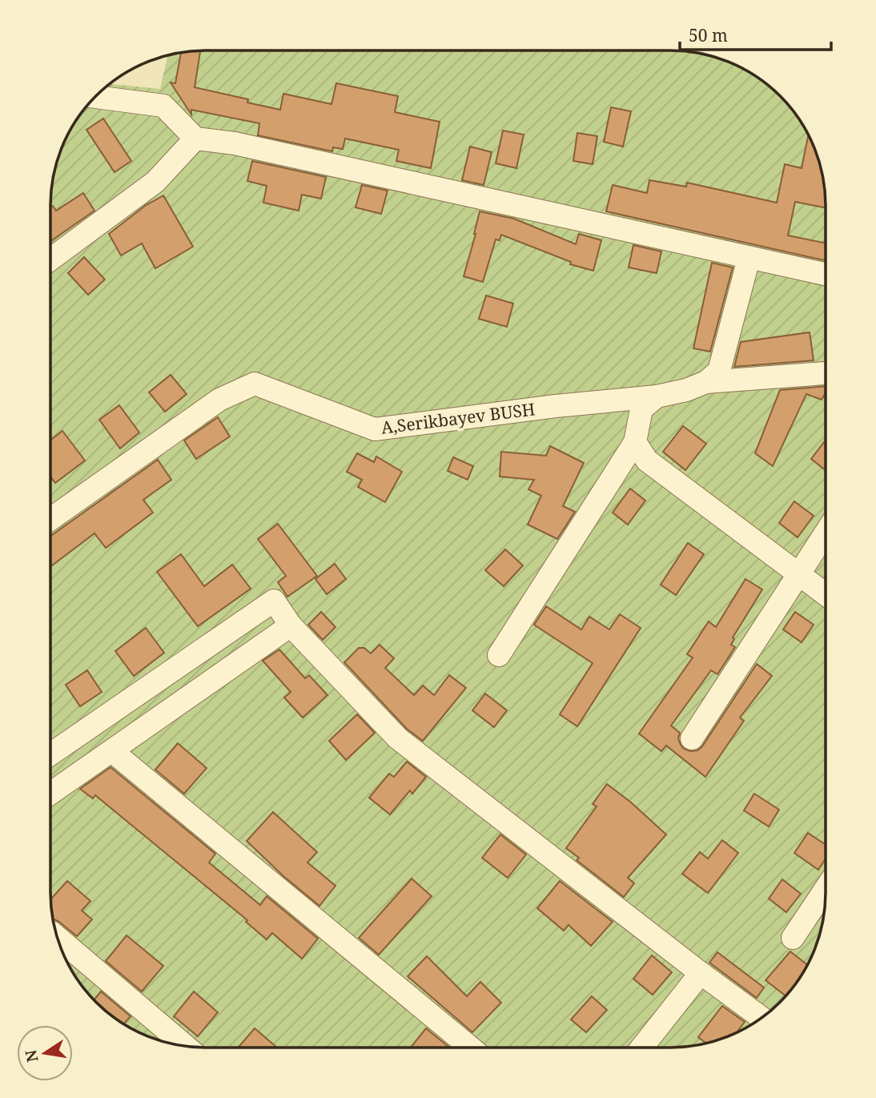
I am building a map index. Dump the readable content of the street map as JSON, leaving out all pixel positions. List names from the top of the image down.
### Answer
{
  "streets": {
    "street": ["A,Serikbayev BUSH"]
  },
  "scale_bar": "50 m",
  "north": "left"
}
